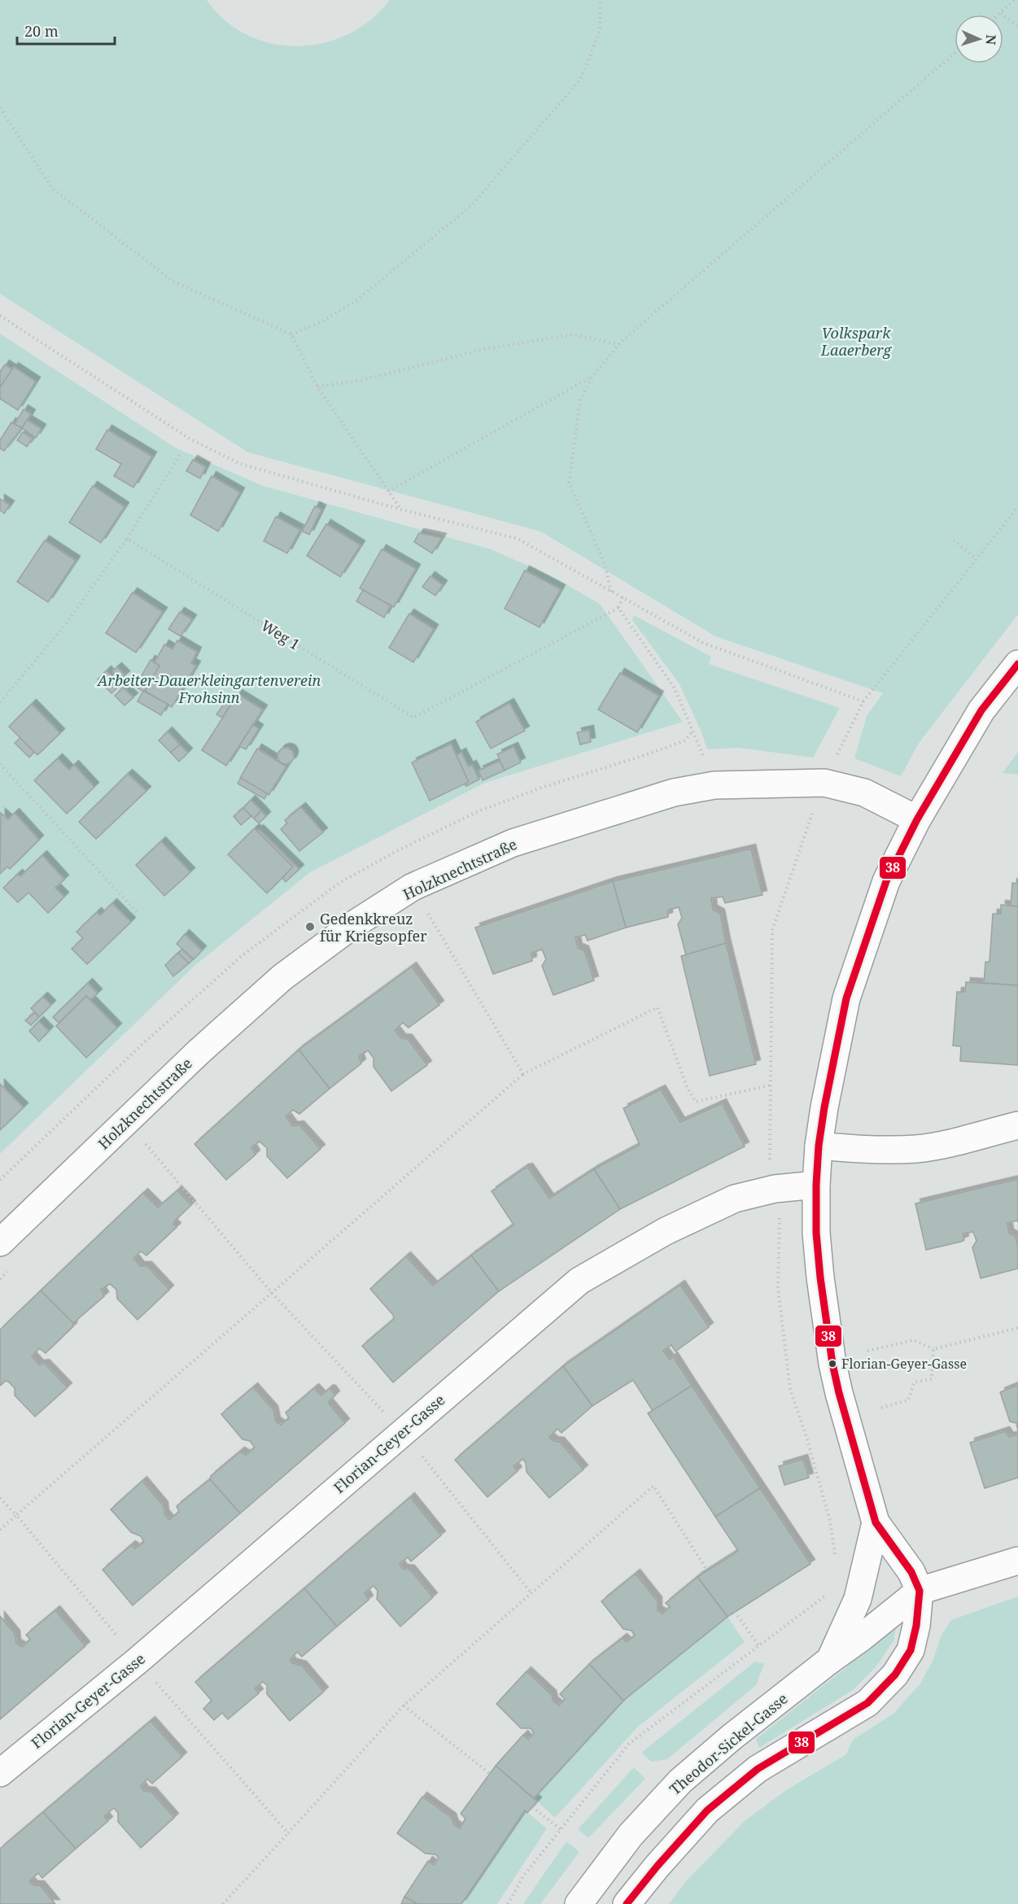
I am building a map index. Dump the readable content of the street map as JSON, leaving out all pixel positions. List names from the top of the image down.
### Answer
{
  "streets": {
    "street": ["Holzknechtstraße", "Florian-Geyer-Gasse", "Theodor-Sickel-Gasse"],
    "path": ["Weg 1"]
  },
  "parks": ["Volkspark Laaerberg", "Arbeiter-Dauerkleingartenverein Frohsinn"],
  "places": ["Gedenkkreuz für Kriegsopfer", "Florian-Geyer-Gasse"],
  "lines": ["transit line 38"],
  "scale_bar": "20 m",
  "north": "right"
}
